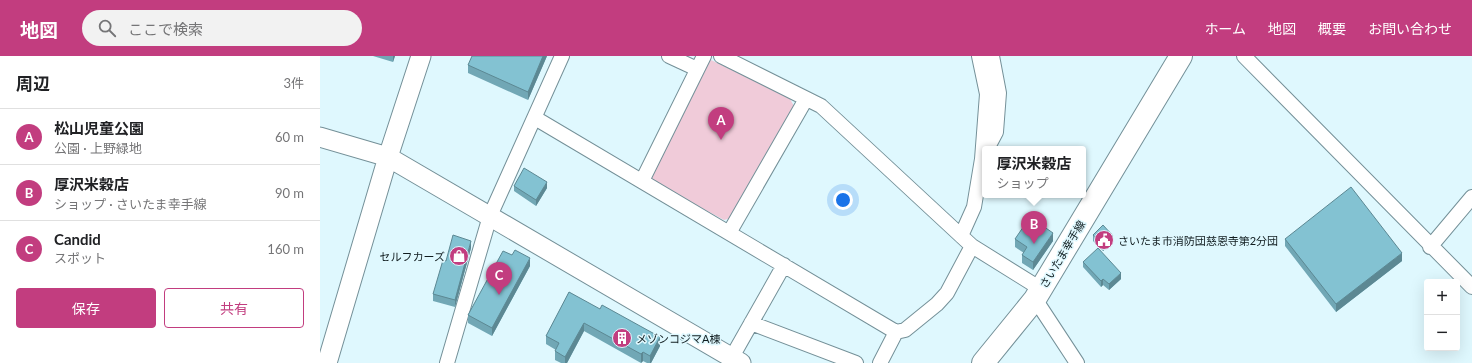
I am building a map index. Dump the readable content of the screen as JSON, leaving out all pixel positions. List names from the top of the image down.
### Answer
{
  "streets": {
    "main road": ["さいたま幸手線"]
  },
  "places": {
    "public building": ["さいたま市消防団慈恩寺第2分団"],
    "shop": ["セルフカーズ"],
    "building": ["メゾンコジマA棟"]
  },
  "page": {
    "header": "地図",
    "search": "ここで検索",
    "nav": [
      "ホーム",
      "地図",
      "概要",
      "お問い合わせ"
    ],
    "heading": ["周辺", "3件"],
    "pins": ["A", "B", "C"],
    "list": [
      {
        "mark": "A",
        "name": "松山児童公園",
        "note": "公園 · 上野緑地",
        "value": "60 m"
      },
      {
        "mark": "B",
        "name": "厚沢米穀店",
        "note": "ショップ · さいたま幸手線",
        "value": "90 m"
      },
      {
        "mark": "C",
        "name": "Candid",
        "note": "スポット",
        "value": "160 m"
      }
    ],
    "popup": ["厚沢米穀店", "ショップ"],
    "buttons": ["保存", "共有"],
    "map_buttons": ["+", "−"]
  }
}
